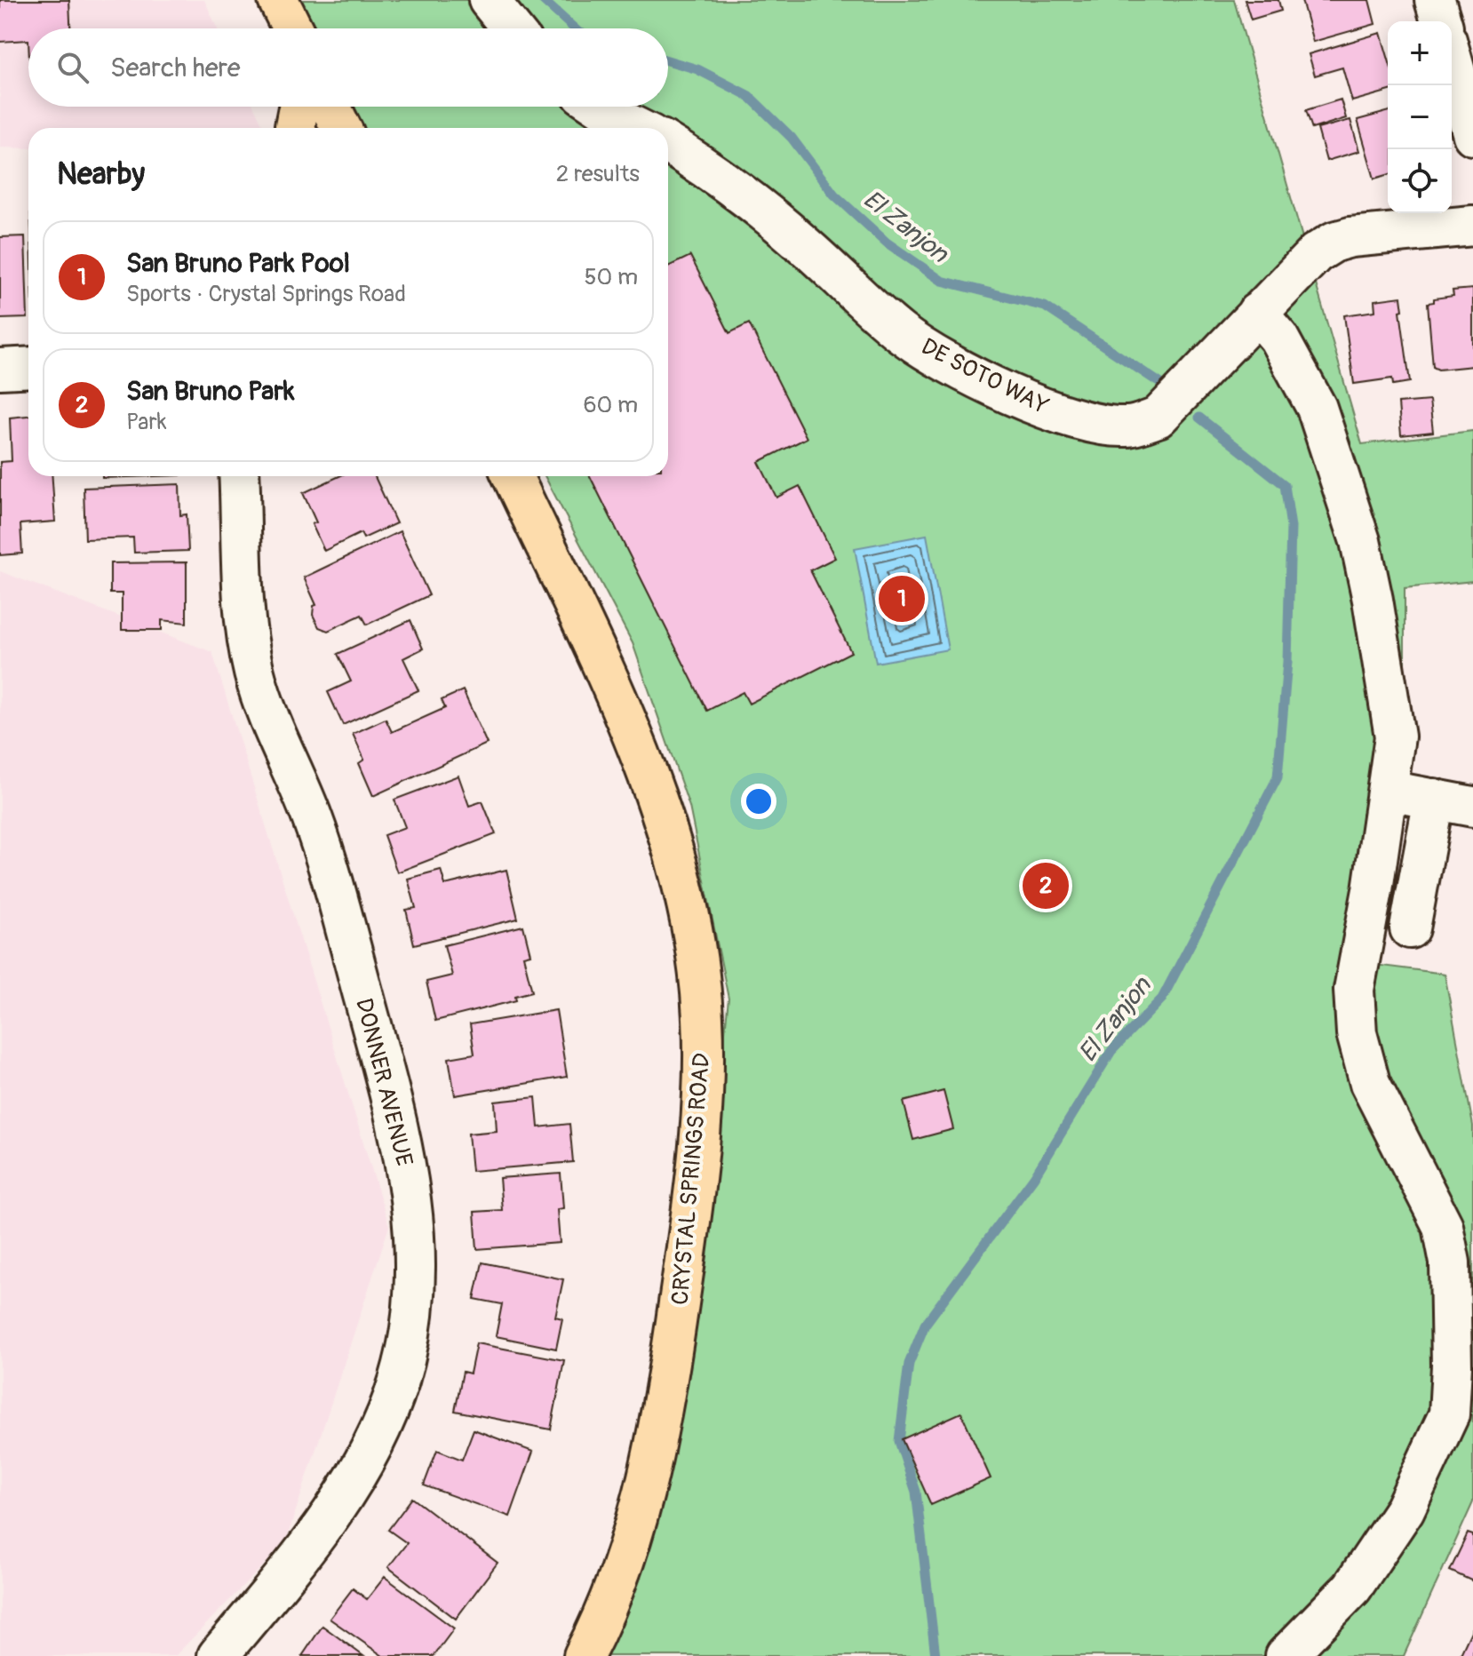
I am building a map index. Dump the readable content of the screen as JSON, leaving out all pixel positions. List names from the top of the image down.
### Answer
{
  "streets": {
    "main road": ["CRYSTAL SPRINGS ROAD"],
    "street": ["DE SOTO WAY", "DONNER AVENUE"]
  },
  "water": ["El Zanjon"],
  "page": {
    "map_buttons": ["+", "−"],
    "search": "Search here",
    "heading": ["Nearby", "2 results"],
    "list": [
      {
        "mark": "1",
        "name": "San Bruno Park Pool",
        "note": "Sports · Crystal Springs Road",
        "value": "50 m"
      },
      {
        "mark": "2",
        "name": "San Bruno Park",
        "note": "Park",
        "value": "60 m"
      }
    ],
    "pins": ["1", "2"]
  }
}
